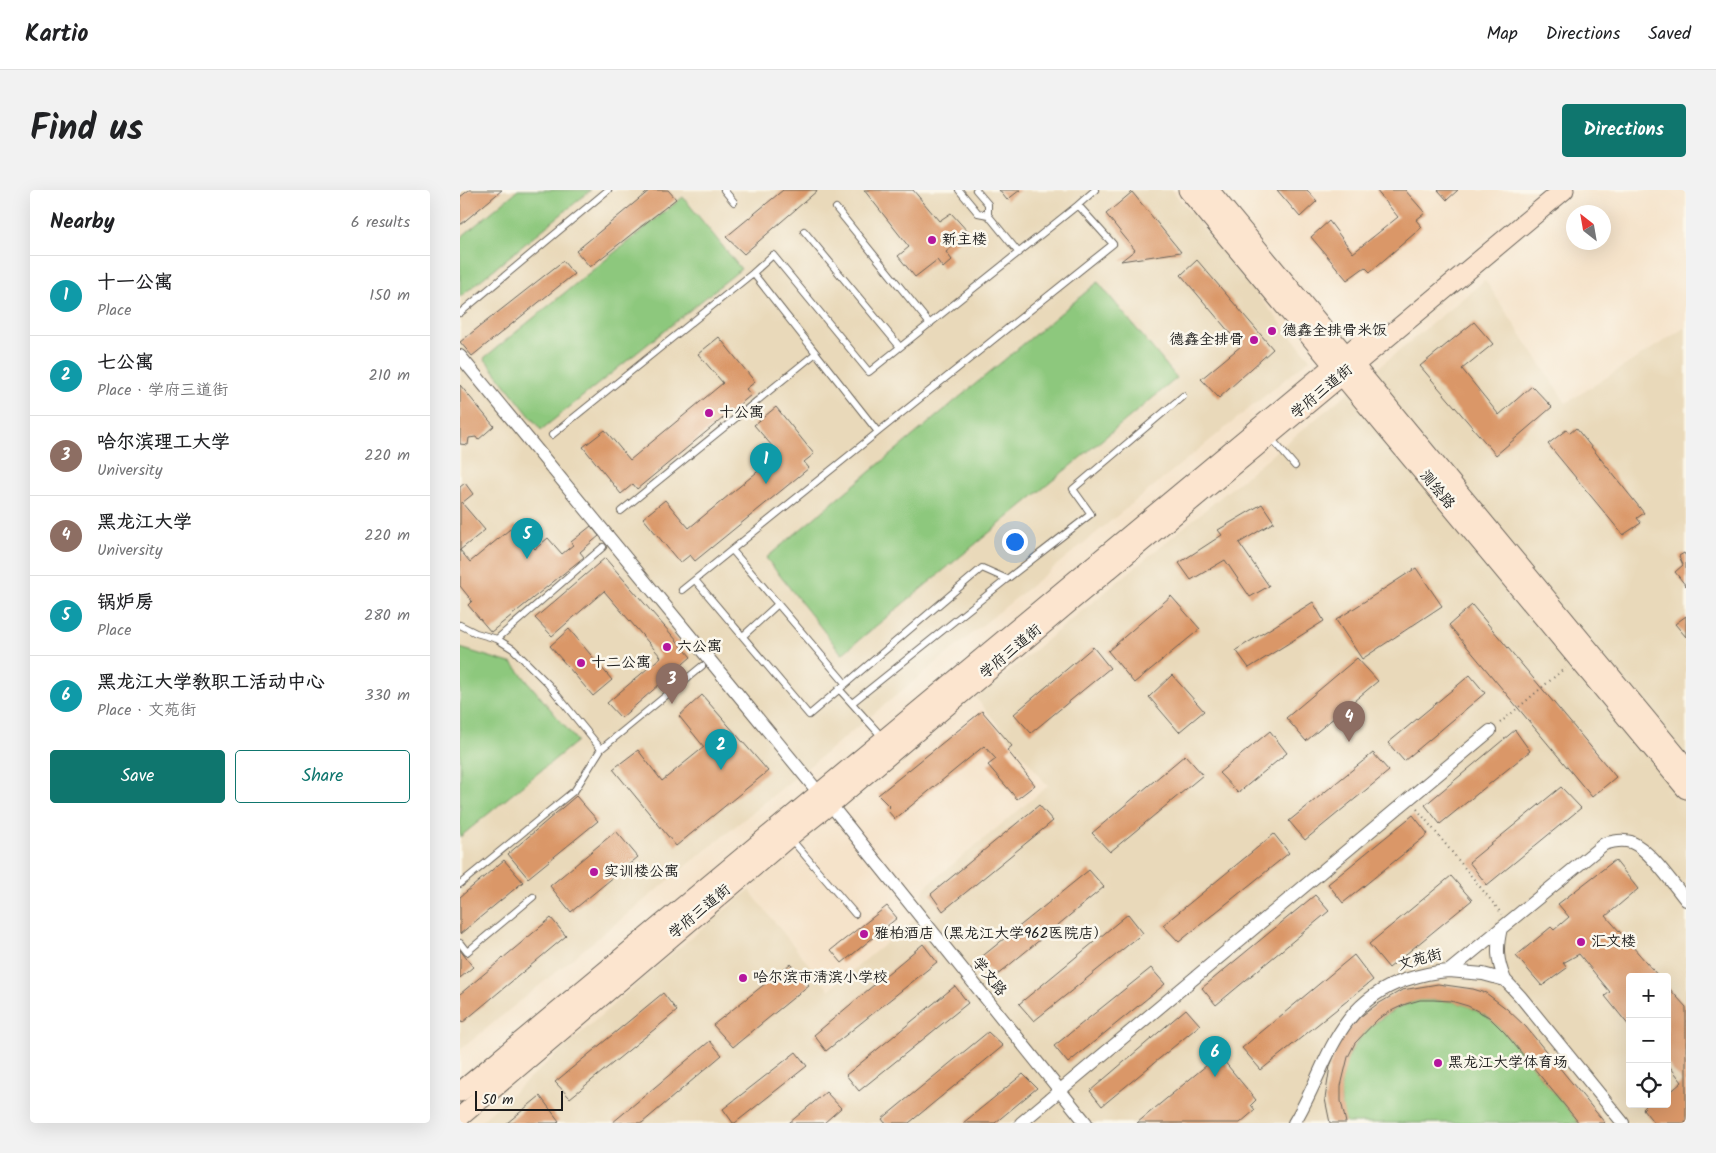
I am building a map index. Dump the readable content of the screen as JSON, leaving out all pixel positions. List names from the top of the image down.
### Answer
{
  "streets": {
    "main road": ["学府三道街", "测绘路"],
    "street": ["文苑街", "学文路"]
  },
  "crossings": [
    ["学府三道街", "测绘路"],
    ["学府三道街", "学文路"]
  ],
  "places": [
    "新主楼",
    "德鑫全排骨米饭",
    "德鑫全排骨",
    "十公寓",
    "六公寓",
    "十二公寓",
    "实训楼公寓",
    "雅柏酒店（黑龙江大学962医院店）",
    "汇文楼",
    "哈尔滨市清滨小学校",
    "黑龙江大学体育场"
  ],
  "scale_bar": "50 m",
  "north": "top left",
  "page": {
    "header": "Kartio",
    "nav": ["Map", "Directions", "Saved"],
    "title": "Find us",
    "buttons": [
      "Directions",
      ["Save", "Share"]
    ],
    "heading": ["Nearby", "6 results"],
    "list": [
      {
        "mark": "1",
        "name": "十一公寓",
        "note": "Place",
        "value": "150 m"
      },
      {
        "mark": "2",
        "name": "七公寓",
        "note": "Place · 学府三道街",
        "value": "210 m"
      },
      {
        "mark": "3",
        "name": "哈尔滨理工大学",
        "note": "University",
        "value": "220 m"
      },
      {
        "mark": "4",
        "name": "黑龙江大学",
        "note": "University",
        "value": "220 m"
      },
      {
        "mark": "5",
        "name": "锅炉房",
        "note": "Place",
        "value": "280 m"
      },
      {
        "mark": "6",
        "name": "黑龙江大学教职工活动中心",
        "note": "Place · 文苑街",
        "value": "330 m"
      }
    ],
    "pins": [
      "1",
      "5",
      "3",
      "4",
      "2",
      "6"
    ],
    "map_buttons": ["+", "−"],
    "scale": "50 m"
  }
}
